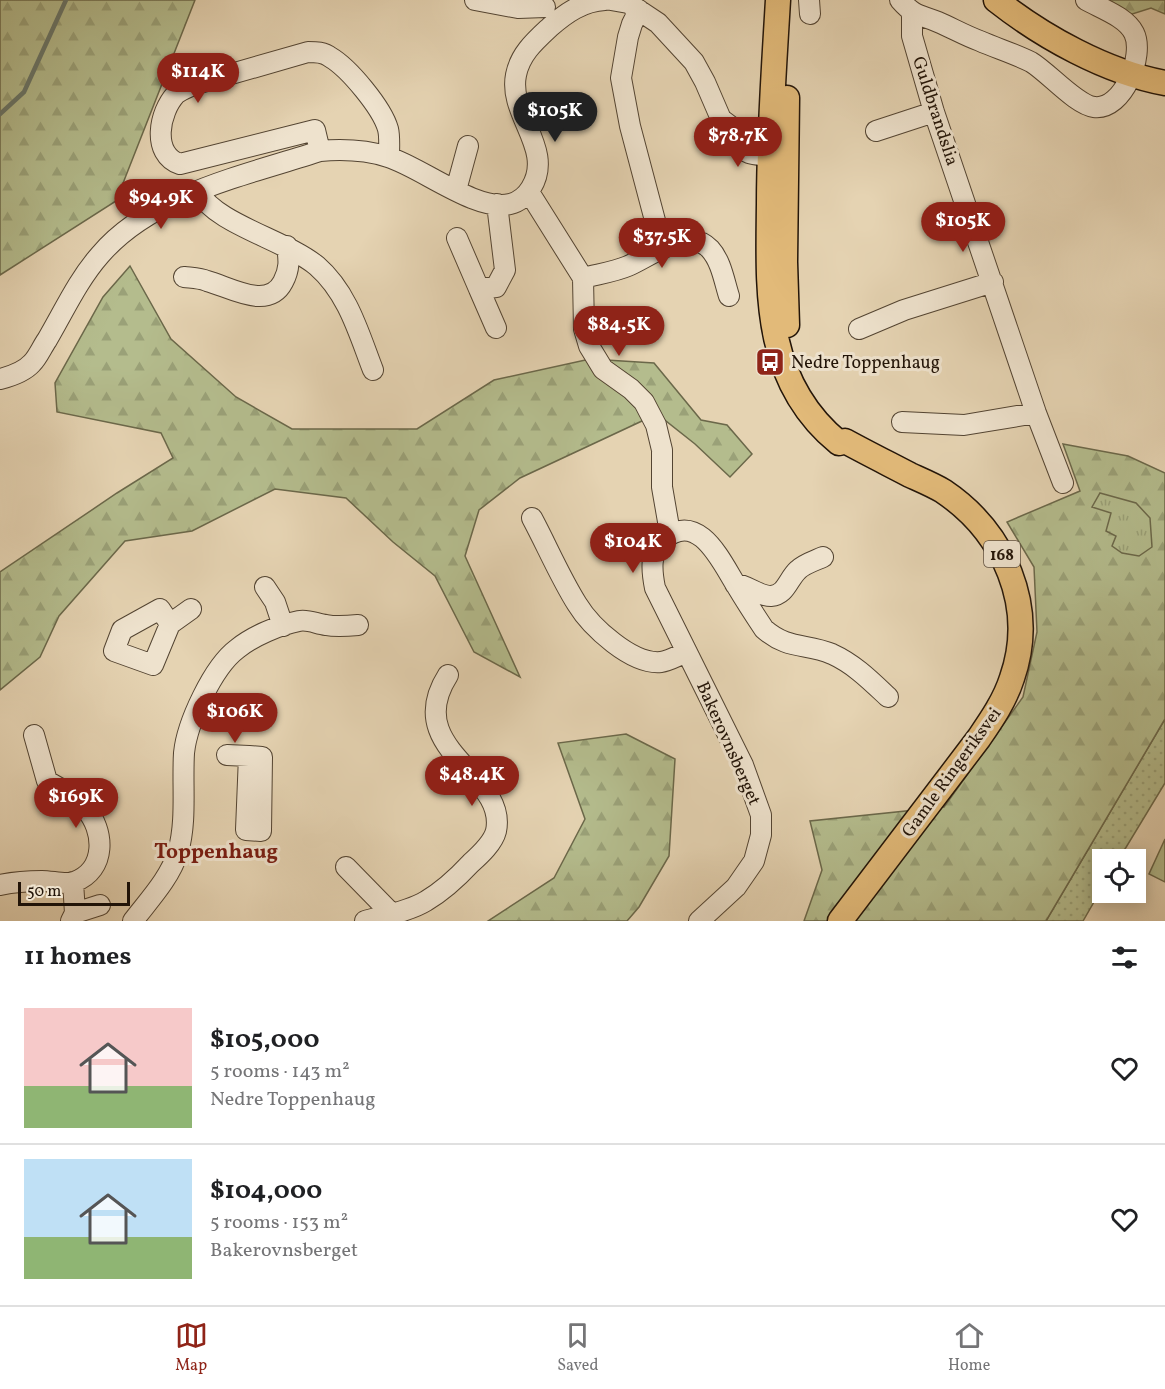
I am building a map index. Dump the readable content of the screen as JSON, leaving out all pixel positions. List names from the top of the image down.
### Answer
{
  "streets": {
    "main road": ["168", "Gamle Ringeriksvei"],
    "street": ["Guldbrandslia", "Bakerovnsberget"]
  },
  "districts": ["Toppenhaug"],
  "places": {
    "bus stop": ["Nedre Toppenhaug"]
  },
  "scale_bar": "50 m",
  "page": {
    "price": [
      "$114K",
      "$105K",
      "$78.7K",
      "$94.9K",
      "$105K",
      "$37.5K",
      "$84.5K",
      "$104K",
      "$106K",
      "$48.4K",
      "$169K"
    ],
    "scale": "50 m",
    "heading": "11 homes",
    "list": [
      {
        "name": "$105,000",
        "note": "5 rooms · 143 m² · Nedre Toppenhaug"
      },
      {
        "name": "$104,000",
        "note": "5 rooms · 153 m² · Bakerovnsberget"
      }
    ],
    "tabs": ["Map", "Saved", "Home"]
  }
}
